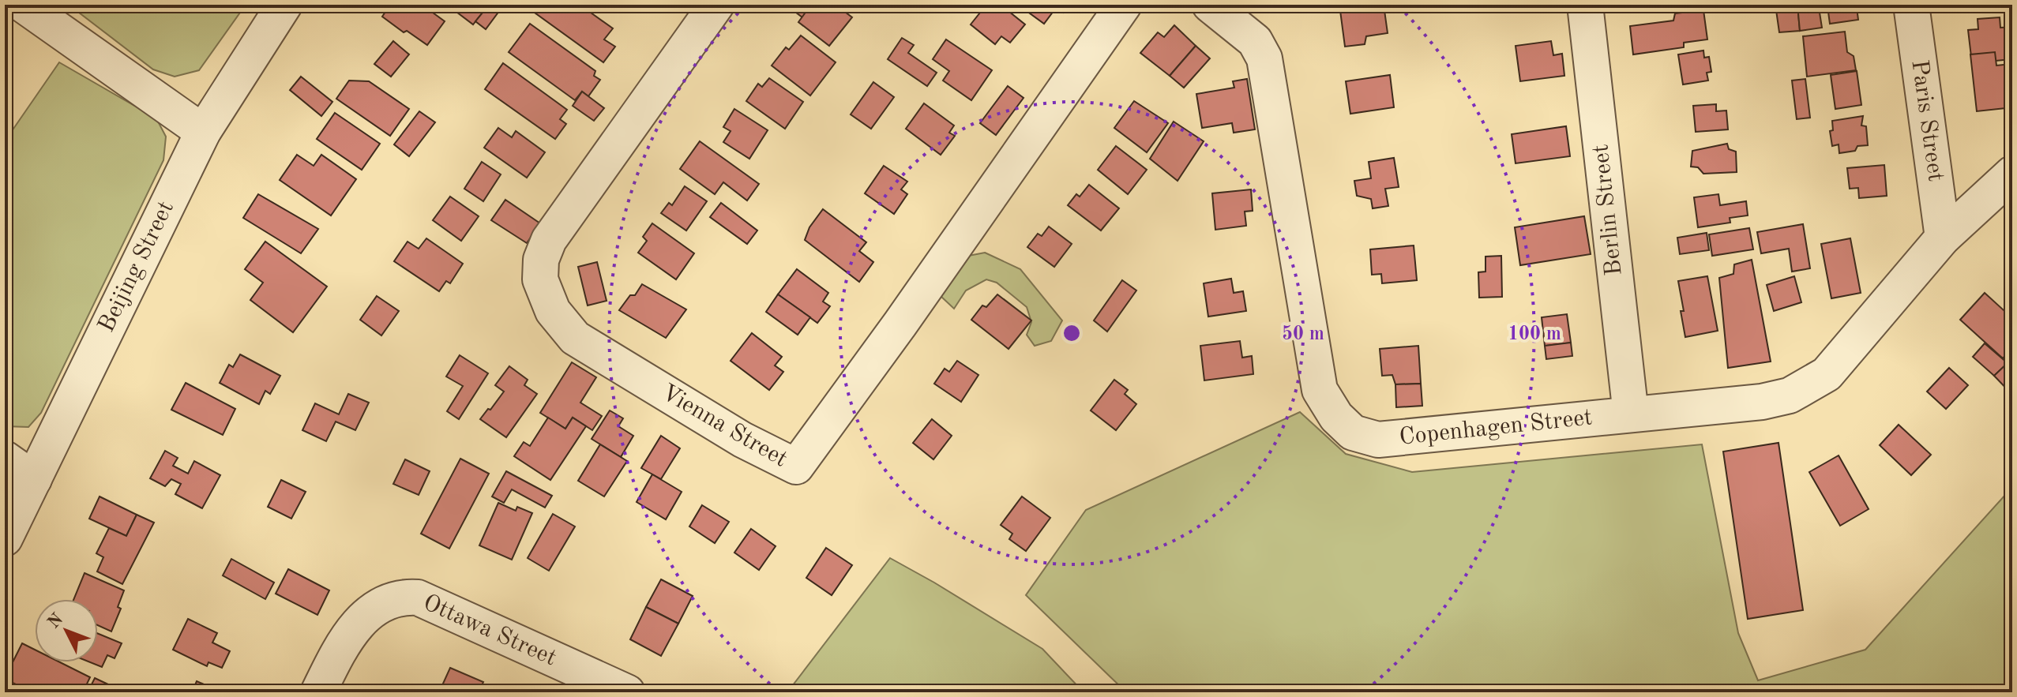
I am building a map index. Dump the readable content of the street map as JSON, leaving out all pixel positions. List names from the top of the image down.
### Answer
{
  "streets": {
    "street": [
      "Paris Street",
      "Berlin Street",
      "Beijing Street",
      "Vienna Street",
      "Copenhagen Street",
      "Ottawa Street"
    ]
  },
  "crossings": [
    ["Paris Street", "Copenhagen Street"],
    ["Berlin Street", "Copenhagen Street"]
  ],
  "north": "top left",
  "rings": ["50 m", "100 m"]
}
